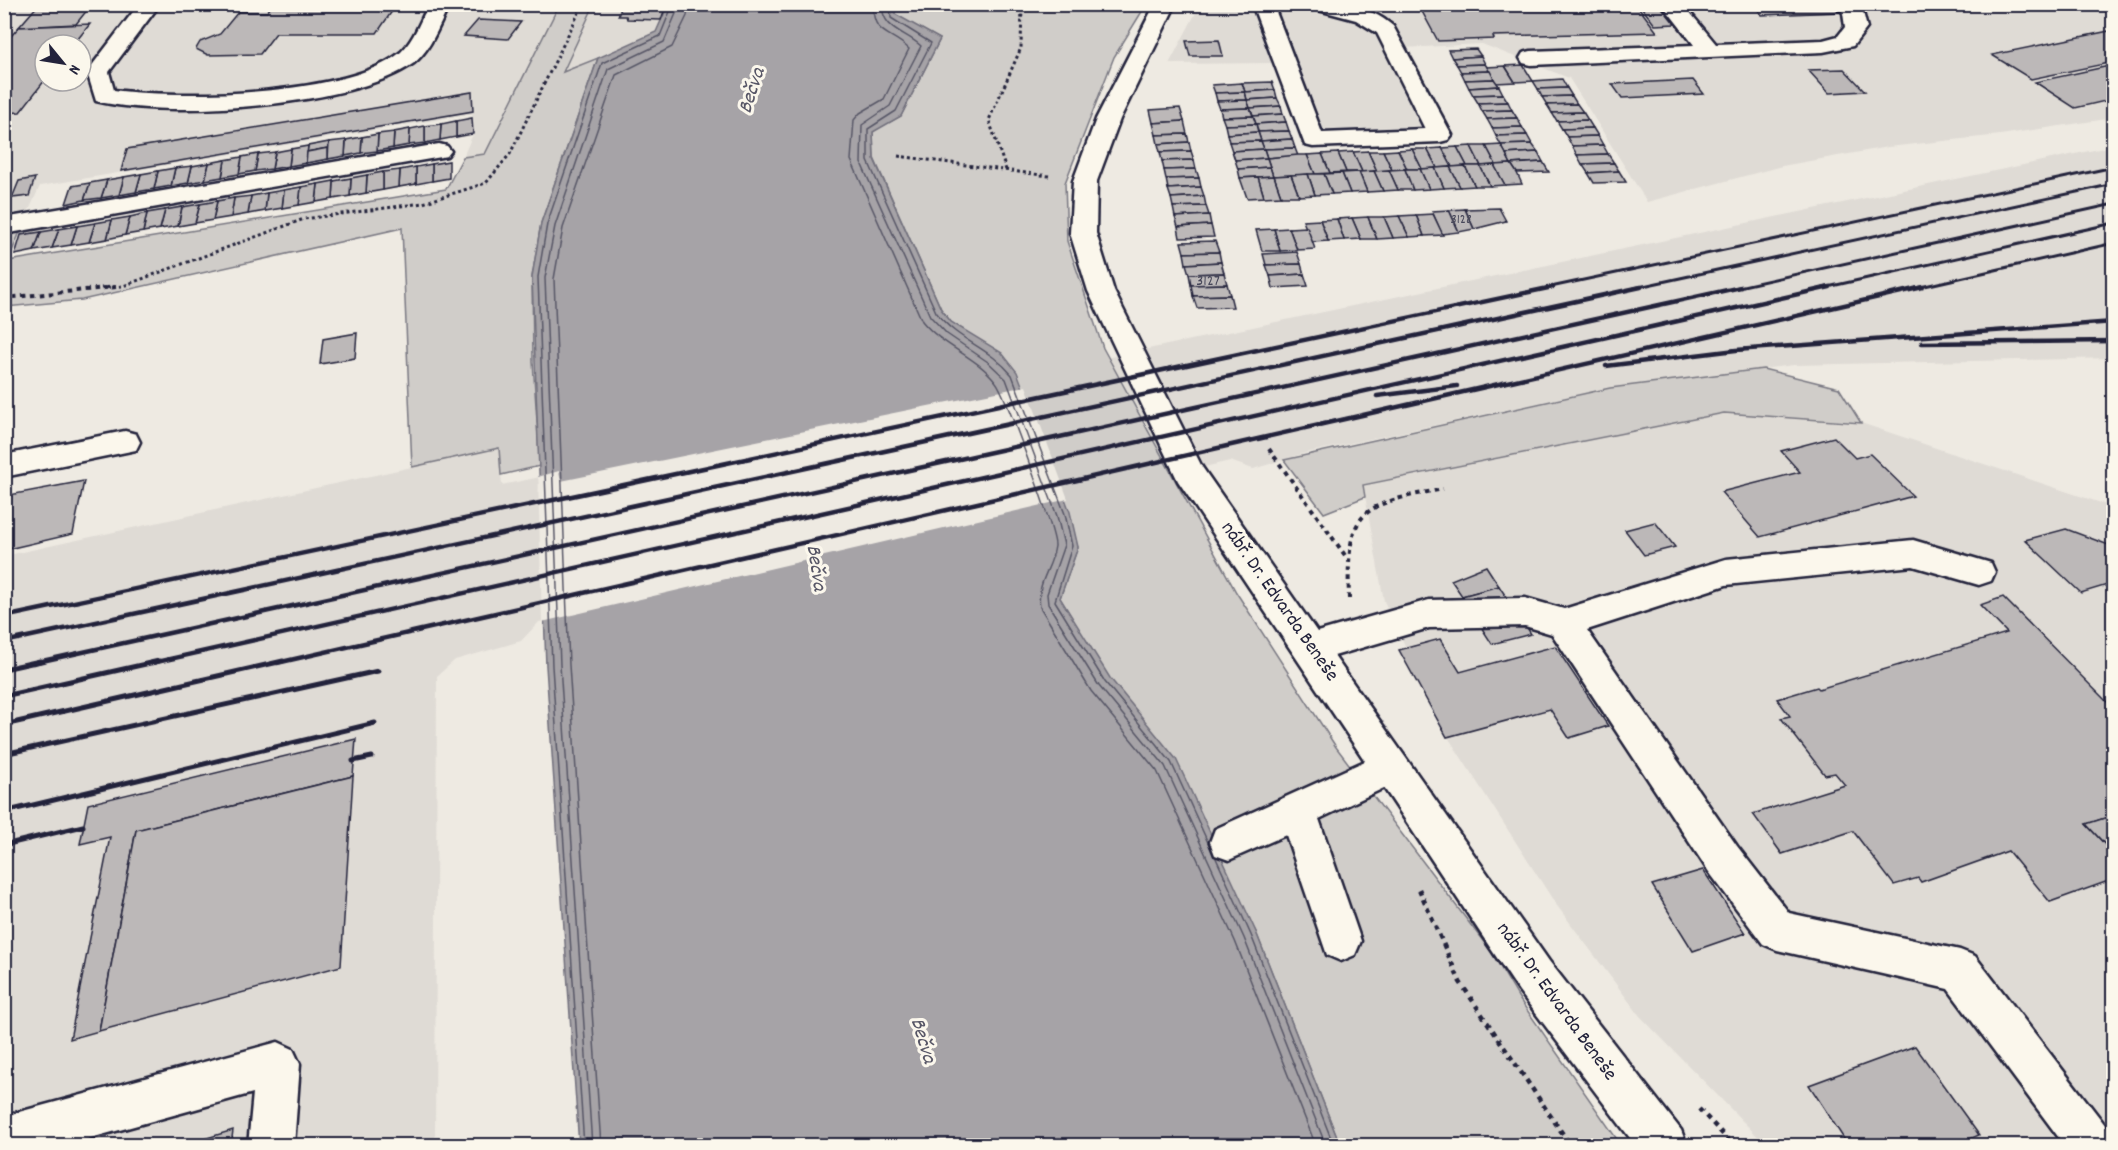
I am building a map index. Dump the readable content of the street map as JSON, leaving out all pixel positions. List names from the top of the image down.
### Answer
{
  "streets": {
    "street": ["nábř. Dr. Edvarda Beneše"]
  },
  "water": ["Bečva"],
  "house_numbers": ["3128", "3127"],
  "north": "bottom right"
}
